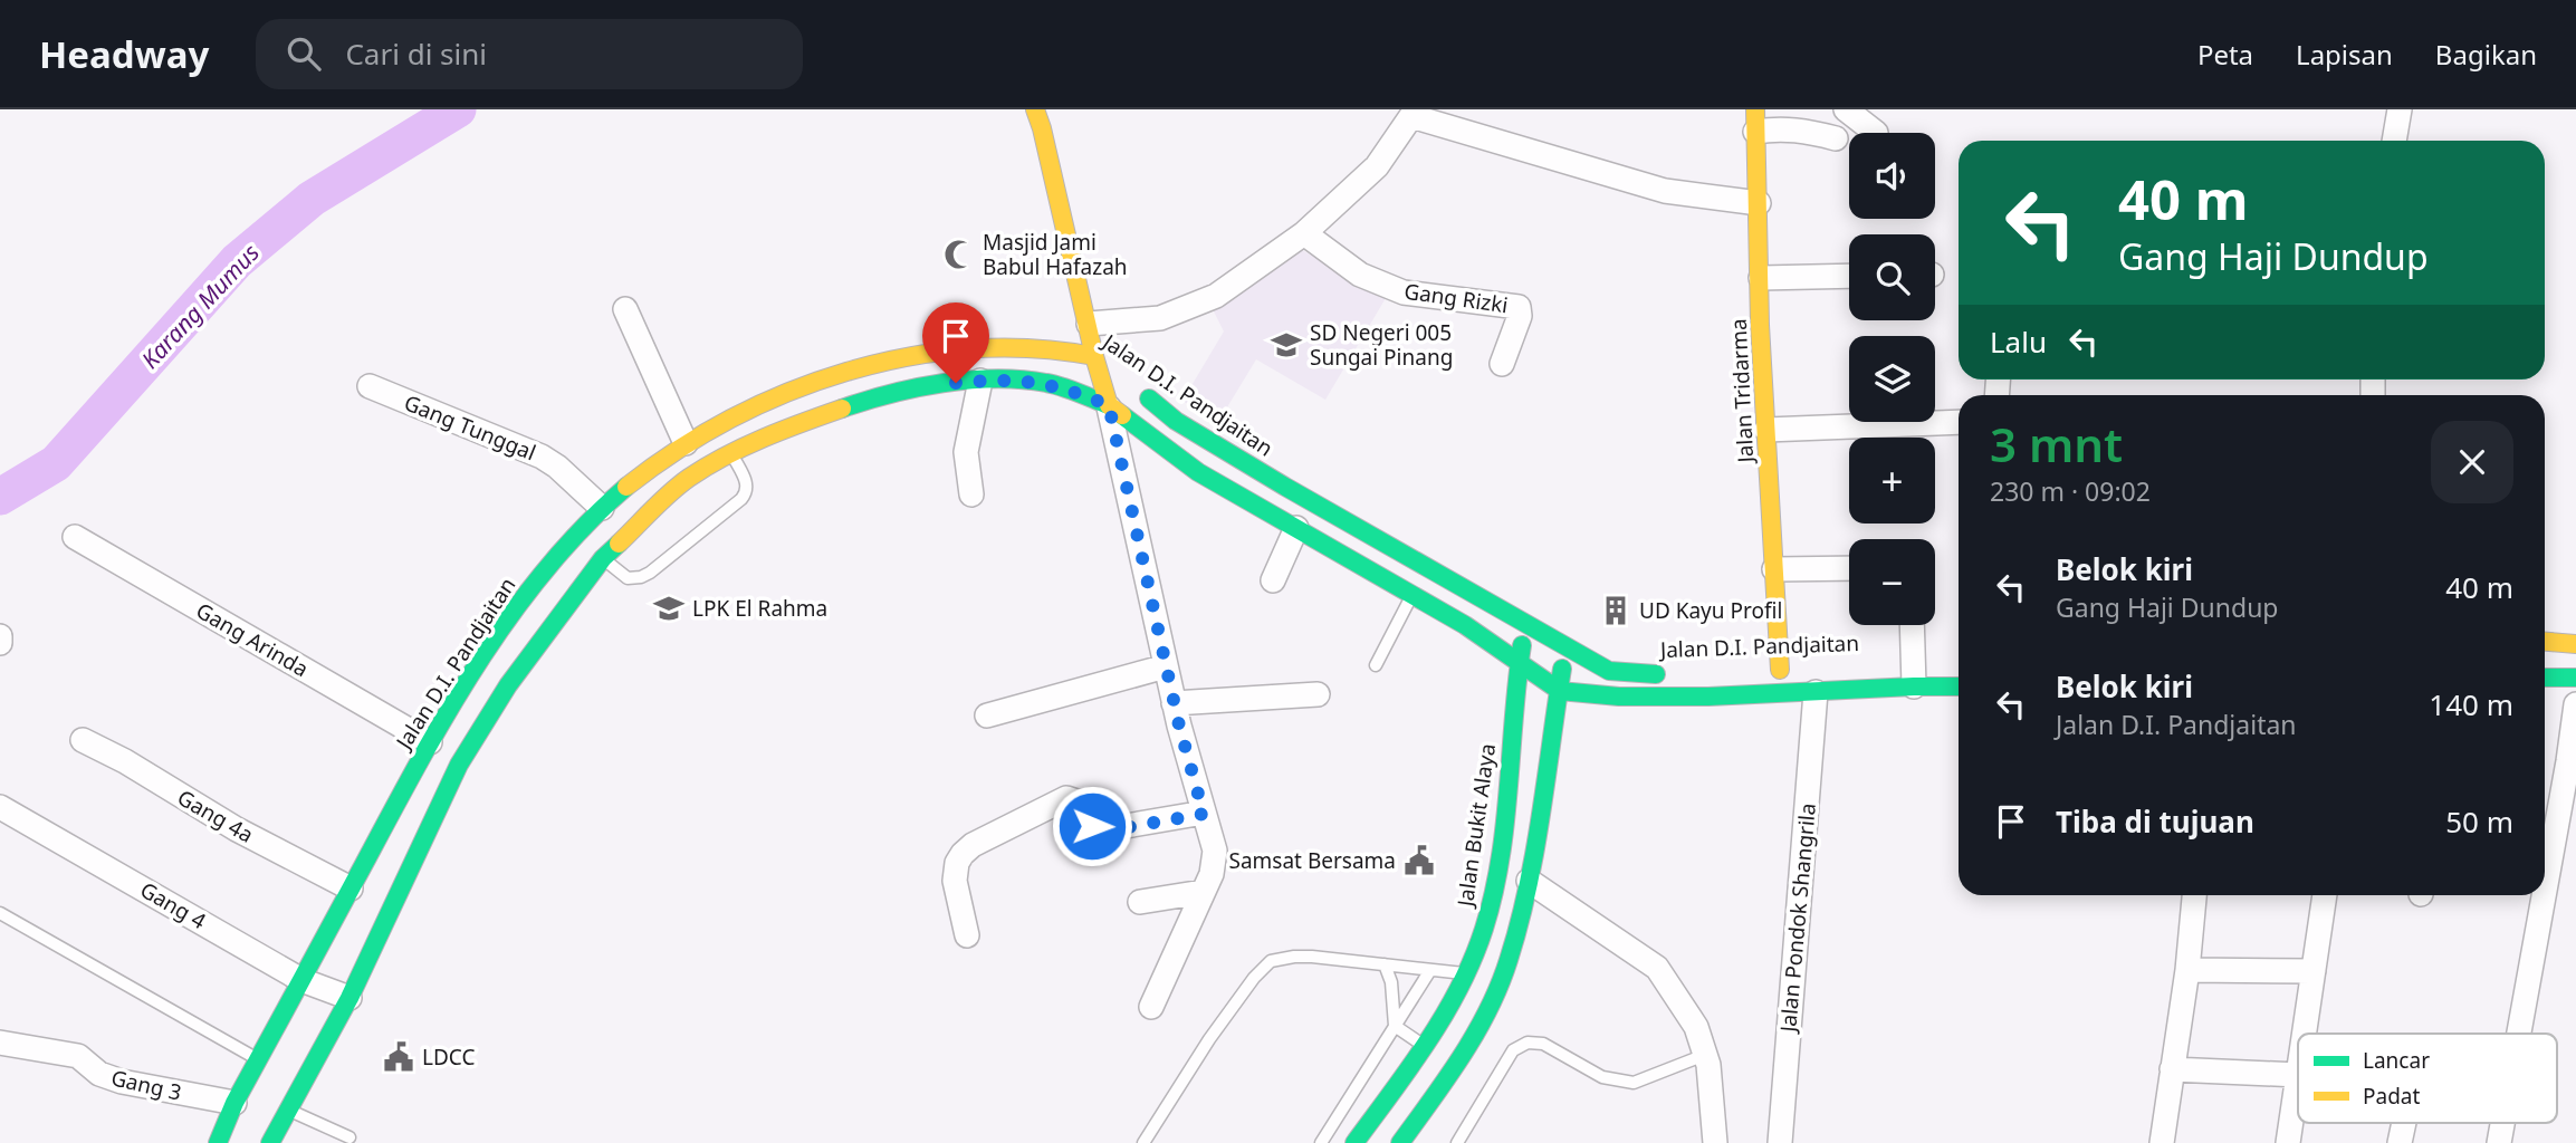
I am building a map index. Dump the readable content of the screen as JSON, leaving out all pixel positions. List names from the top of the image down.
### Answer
{
  "streets": {
    "main road": ["Jalan Tridarma", "Jalan D.I. Pandjaitan", "Jalan Bukit Alaya"],
    "street": [
      "Gang Rizki",
      "Gang Tunggal",
      "Gang Arinda",
      "Gang 4a",
      "Gang 4",
      "Jalan Pondok Shangrila",
      "Gang 3"
    ]
  },
  "crossings": [
    ["Jalan D.I. Pandjaitan", "Gang Tunggal"],
    ["Jalan D.I. Pandjaitan", "Gang Arinda"],
    ["Jalan D.I. Pandjaitan", "Gang 4a"],
    ["Jalan D.I. Pandjaitan", "Jalan Bukit Alaya"],
    ["Jalan D.I. Pandjaitan", "Gang 4"],
    ["Jalan D.I. Pandjaitan", "Gang 3"]
  ],
  "water": ["Karang Mumus"],
  "places": {
    "mosque": ["Masjid Jami Babul Hafazah"],
    "school or university": ["SD Negeri 005 Sungai Pinang", "LPK El Rahma"],
    "building": ["UD Kayu Profil"],
    "public building": ["Samsat Bersama", "LDCC"]
  },
  "legend": ["Lancar", "Padat"],
  "page": {
    "header": "Headway",
    "search": "Cari di sini",
    "nav": ["Peta", "Lapisan", "Bagikan"],
    "map_buttons": ["+", "−"],
    "turn": ["40 m", "Gang Haji Dundup"],
    "then": "Lalu",
    "heading": ["3 mnt", "230 m · 09:02"],
    "list": [
      {
        "name": "Belok kiri",
        "note": "Gang Haji Dundup",
        "value": "40 m"
      },
      {
        "name": "Belok kiri",
        "note": "Jalan D.I. Pandjaitan",
        "value": "140 m"
      },
      {
        "name": "Tiba di tujuan",
        "value": "50 m"
      }
    ]
  }
}
